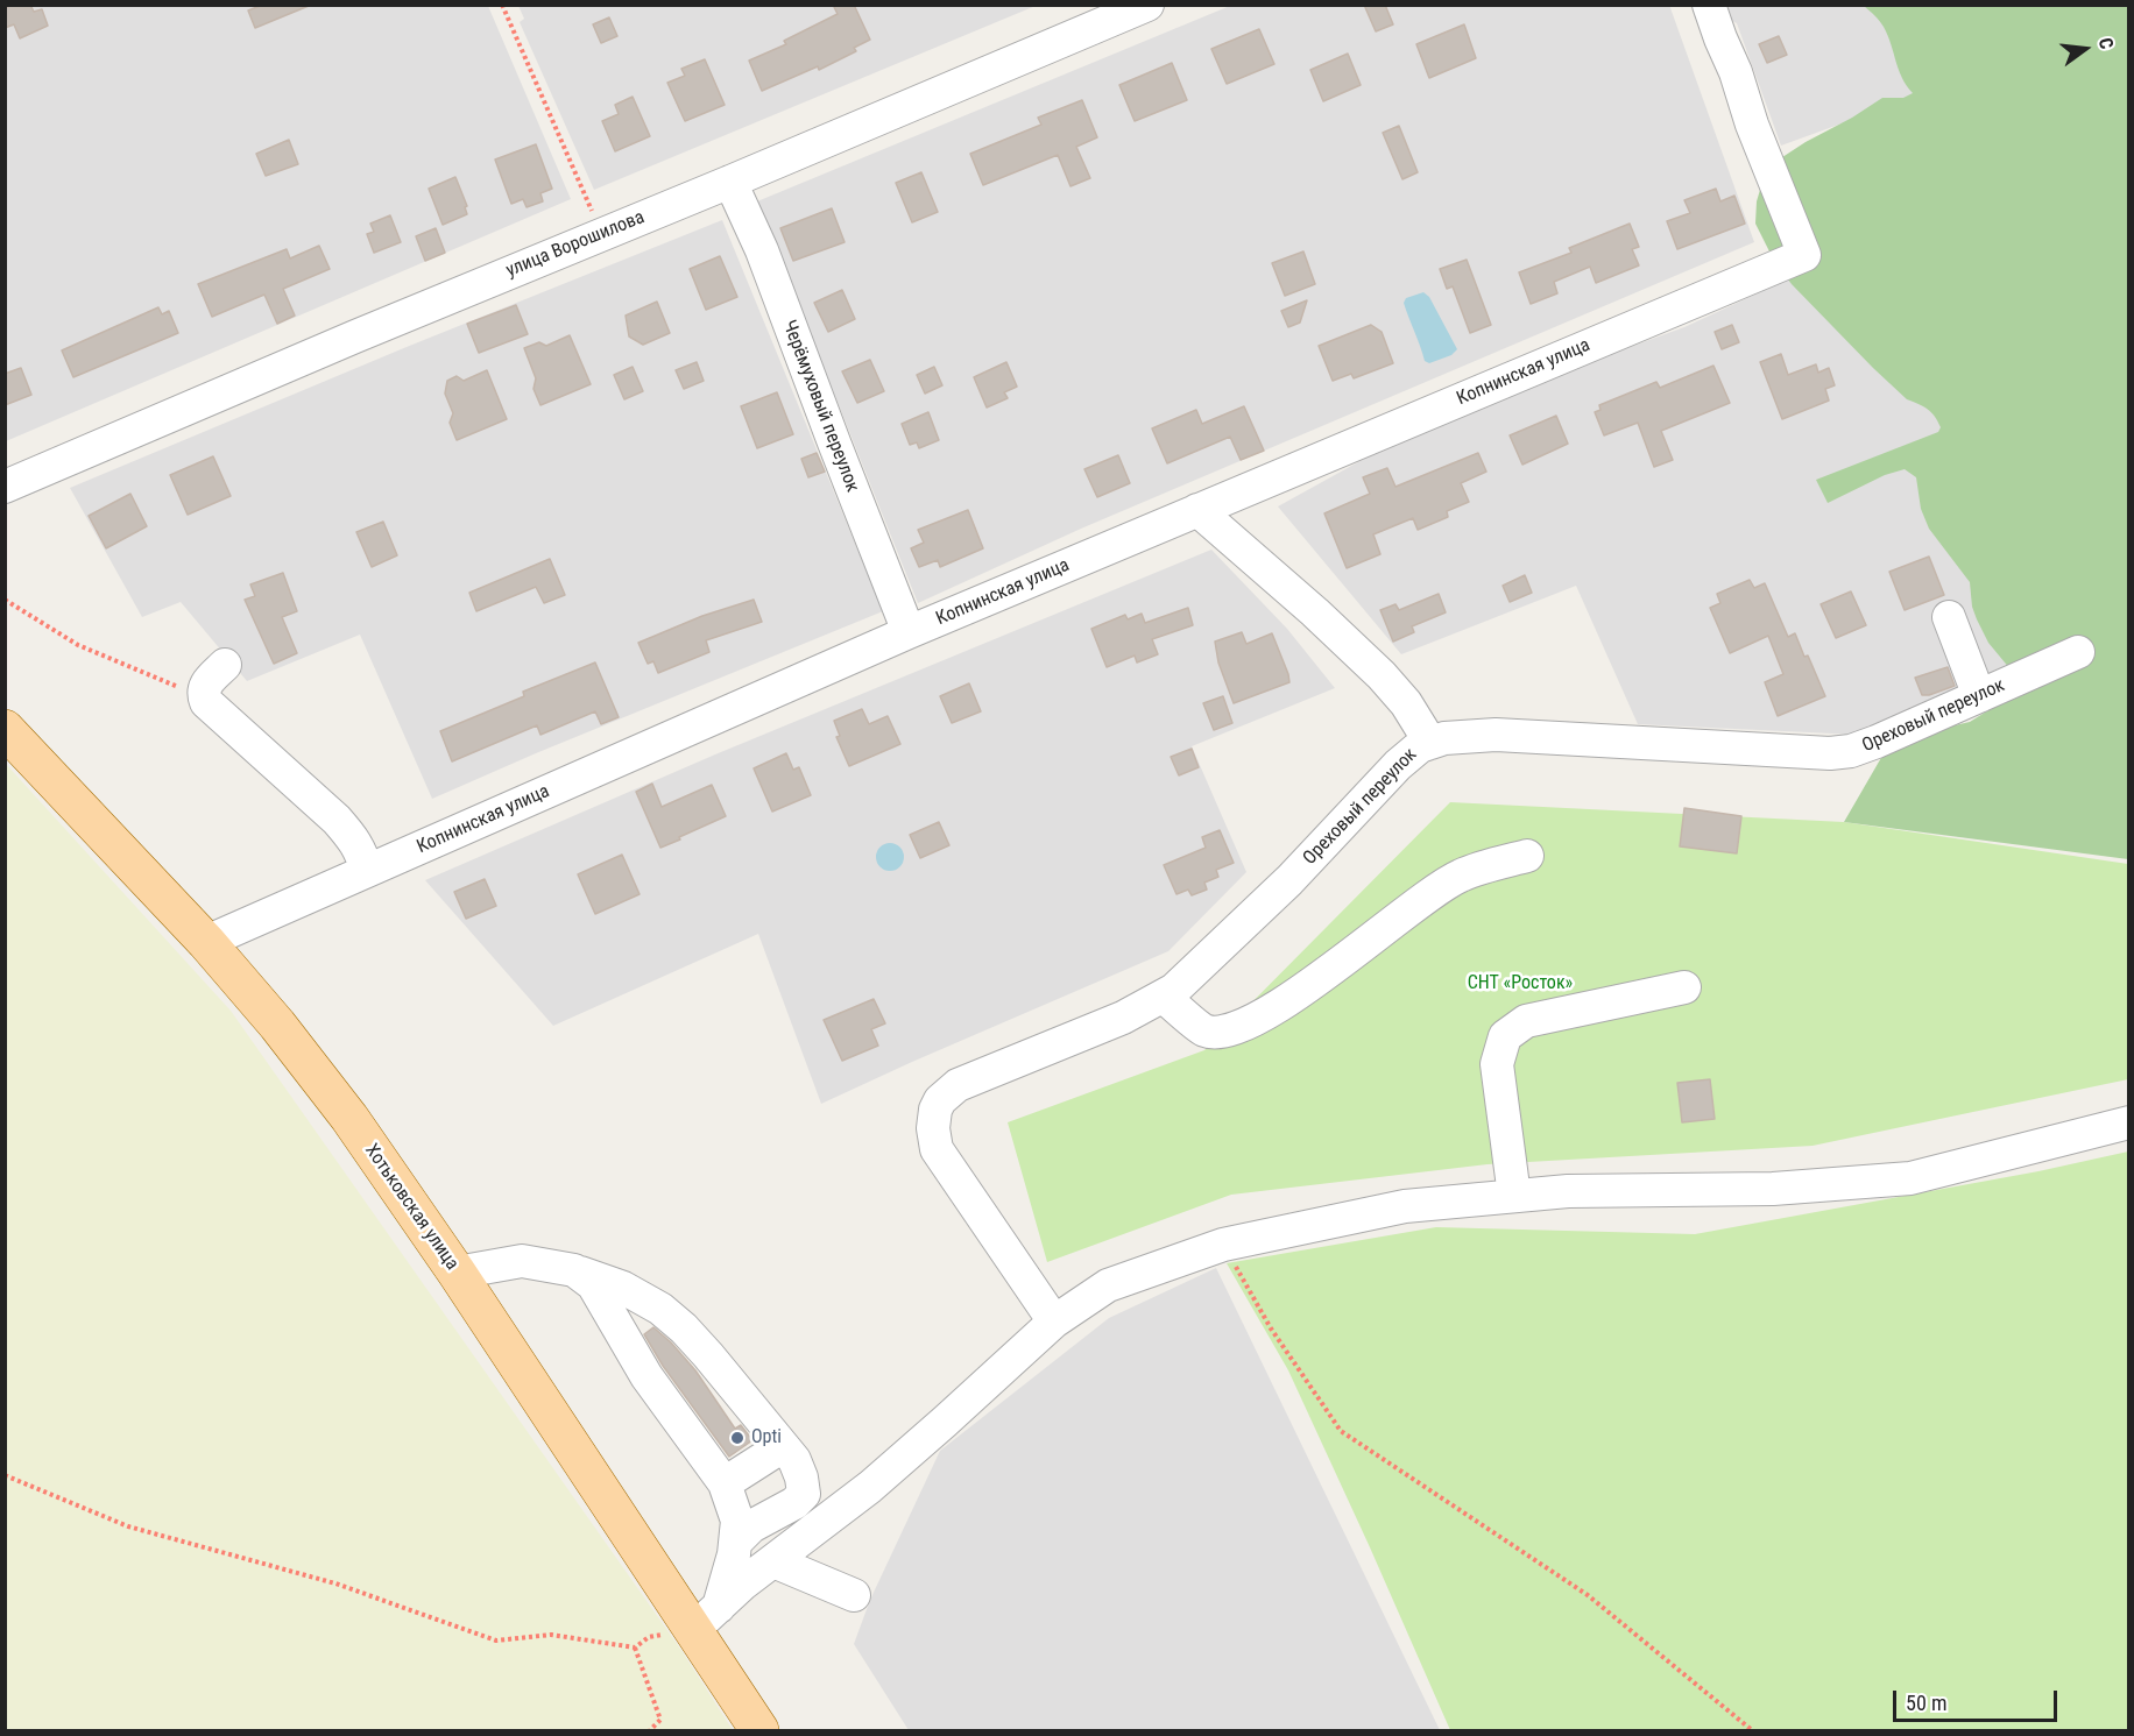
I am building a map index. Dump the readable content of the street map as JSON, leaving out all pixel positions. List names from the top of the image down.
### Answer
{
  "streets": {
    "main road": ["Хотьковская улица"],
    "street": [
      "улица Ворошилова",
      "Копнинская улица",
      "Черёмуховый переулок",
      "Ореховый переулок"
    ]
  },
  "crossings": [
    ["улица Ворошилова", "Черёмуховый переулок"],
    ["Копнинская улица", "Черёмуховый переулок"],
    ["Копнинская улица", "Хотьковская улица"]
  ],
  "parks": ["СНТ «Росток»"],
  "places": ["Opti"],
  "scale_bar": "50 m",
  "north": "right"
}
